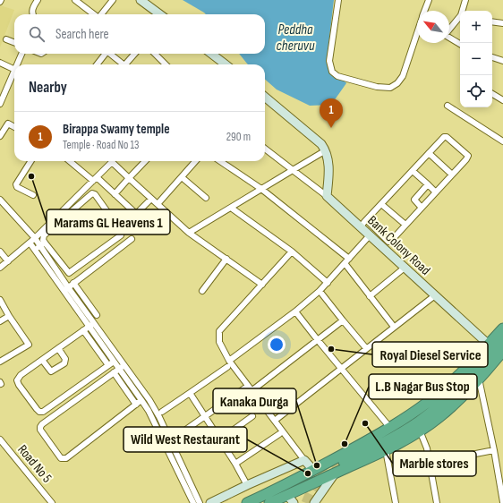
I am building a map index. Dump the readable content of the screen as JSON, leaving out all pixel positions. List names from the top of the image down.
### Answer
{
  "streets": {
    "street": ["Bank Colony Road", "Road No 5"]
  },
  "water": ["Peddha cheruvu"],
  "places": [
    "Marams GL Heavens 1",
    "Royal Diesel Service",
    "Marble stores",
    "L.B Nagar Bus Stop",
    "Kanaka Durga",
    "Wild West Restaurant"
  ],
  "north": "top left",
  "page": {
    "map_buttons": ["+", "−"],
    "search": "Search here",
    "heading": "Nearby",
    "pins": "1",
    "list": [
      {
        "mark": "1",
        "name": "Birappa Swamy temple",
        "note": "Temple · Road No 13",
        "value": "290 m"
      }
    ]
  }
}
